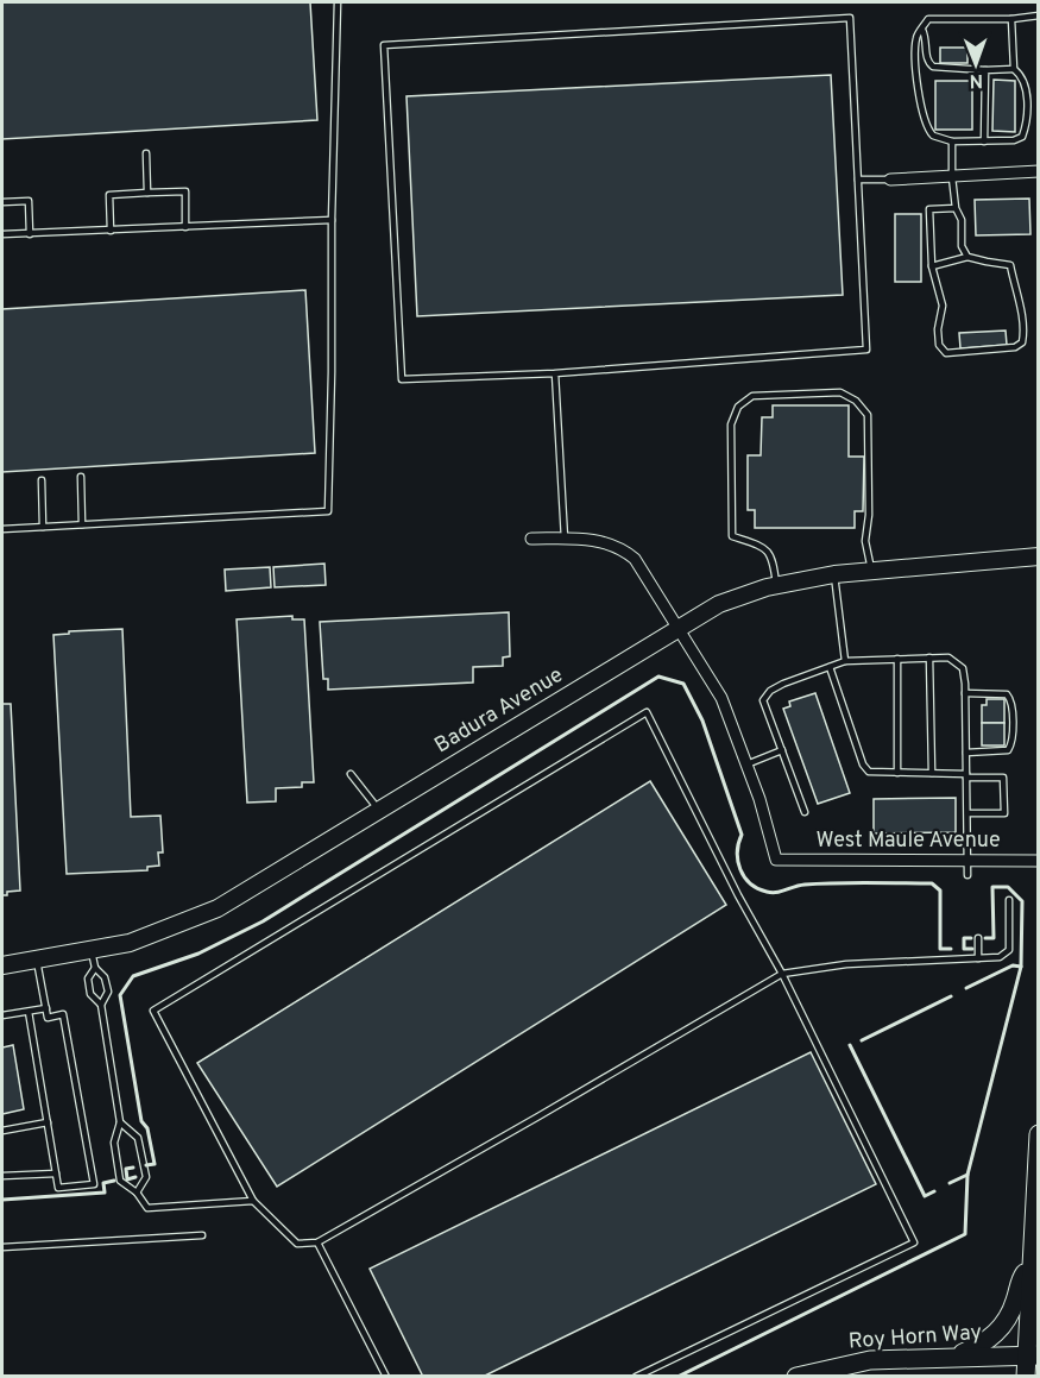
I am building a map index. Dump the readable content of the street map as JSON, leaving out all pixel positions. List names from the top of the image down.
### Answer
{
  "streets": {
    "main road": ["Badura Avenue", "Roy Horn Way"],
    "street": ["West Maule Avenue"]
  },
  "north": "bottom"
}
